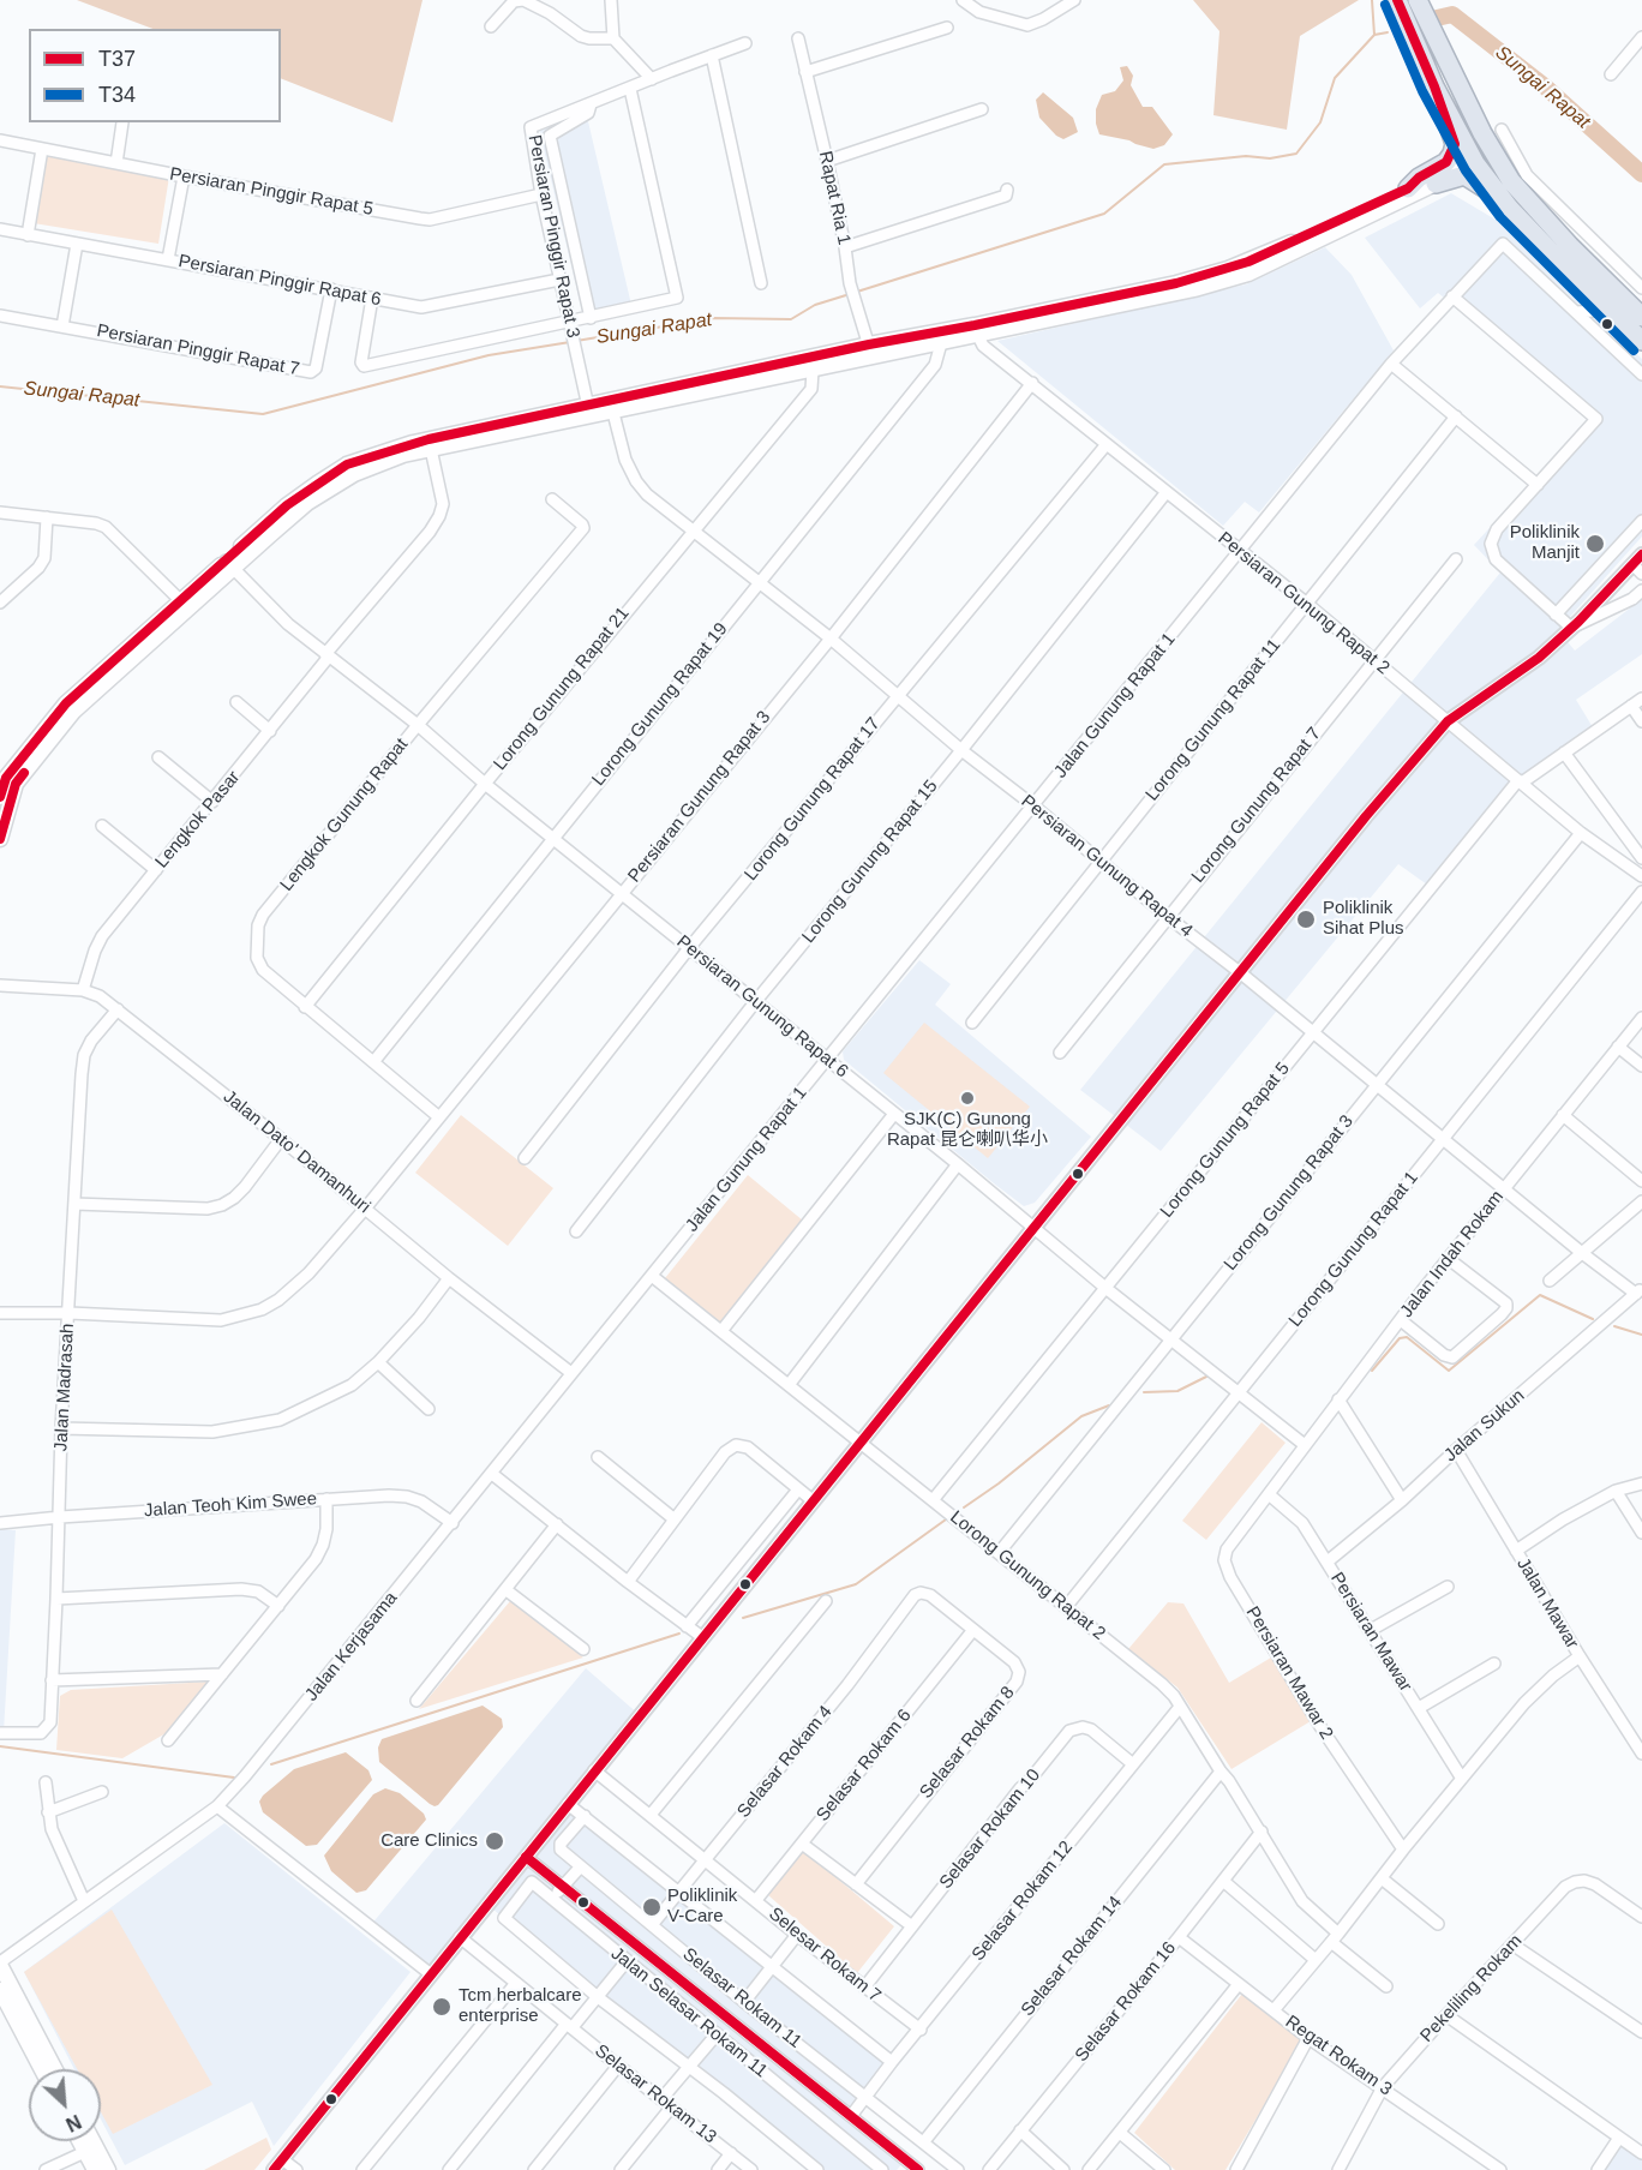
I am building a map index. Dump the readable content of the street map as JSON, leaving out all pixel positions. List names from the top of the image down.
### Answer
{
  "streets": {
    "street": [
      "Persiaran Pinggir Rapat 5",
      "Rapat Ria 1",
      "Persiaran Pinggir Rapat 3",
      "Persiaran Pinggir Rapat 6",
      "Persiaran Pinggir Rapat 7",
      "Persiaran Gunung Rapat 2",
      "Lorong Gunung Rapat 21",
      "Lorong Gunung Rapat 19",
      "Jalan Gunung Rapat 1",
      "Lorong Gunung Rapat 11",
      "Persiaran Gunung Rapat 3",
      "Lorong Gunung Rapat 17",
      "Lorong Gunung Rapat 7",
      "Lengkok Gunung Rapat",
      "Lengkok Pasar",
      "Lorong Gunung Rapat 15",
      "Persiaran Gunung Rapat 4",
      "Persiaran Gunung Rapat 6",
      "Lorong Gunung Rapat 5",
      "Jalan Dato' Damanhuri",
      "Lorong Gunung Rapat 3",
      "Lorong Gunung Rapat 1",
      "Jalan Indah Rokam",
      "Jalan Madrasah",
      "Jalan Sukun",
      "Jalan Teoh Kim Swee",
      "Lorong Gunung Rapat 2",
      "Jalan Mawar",
      "Persiaran Mawar",
      "Jalan Kerjasama",
      "Persiaran Mawar 2",
      "Selasar Rokam 8",
      "Selasar Rokam 4",
      "Selasar Rokam 6",
      "Selasar Rokam 10",
      "Selasar Rokam 12",
      "Selesar Rokam 7",
      "Selasar Rokam 14",
      "Pekeliling Rokam",
      "Selasar Rokam 11",
      "Selasar Rokam 16",
      "Jalan Selasar Rokam 11",
      "Regat Rokam 3",
      "Selasar Rokam 13"
    ]
  },
  "crossings": [
    ["Persiaran Pinggir Rapat 5", "Persiaran Pinggir Rapat 3"],
    ["Persiaran Pinggir Rapat 3", "Persiaran Pinggir Rapat 6"],
    ["Persiaran Pinggir Rapat 6", "Persiaran Pinggir Rapat 7"],
    ["Persiaran Gunung Rapat 2", "Jalan Gunung Rapat 1"],
    ["Persiaran Gunung Rapat 2", "Lorong Gunung Rapat 11"],
    ["Persiaran Gunung Rapat 2", "Persiaran Gunung Rapat 3"],
    ["Persiaran Gunung Rapat 2", "Lorong Gunung Rapat 17"],
    ["Persiaran Gunung Rapat 2", "Lorong Gunung Rapat 7"],
    ["Persiaran Gunung Rapat 2", "Lorong Gunung Rapat 15"],
    ["Persiaran Gunung Rapat 2", "Lorong Gunung Rapat 5"],
    ["Persiaran Gunung Rapat 2", "Lorong Gunung Rapat 3"],
    ["Lorong Gunung Rapat 21", "Lengkok Gunung Rapat"],
    ["Lorong Gunung Rapat 21", "Persiaran Gunung Rapat 4"],
    ["Lorong Gunung Rapat 21", "Persiaran Gunung Rapat 6"],
    ["Lorong Gunung Rapat 19", "Lengkok Gunung Rapat"],
    ["Lorong Gunung Rapat 19", "Persiaran Gunung Rapat 4"],
    ["Lorong Gunung Rapat 19", "Persiaran Gunung Rapat 6"],
    ["Jalan Gunung Rapat 1", "Persiaran Gunung Rapat 4"],
    ["Jalan Gunung Rapat 1", "Persiaran Gunung Rapat 6"],
    ["Jalan Gunung Rapat 1", "Lorong Gunung Rapat 2"],
    ["Jalan Gunung Rapat 1", "Jalan Kerjasama"],
    ["Lorong Gunung Rapat 11", "Persiaran Gunung Rapat 4"],
    ["Persiaran Gunung Rapat 3", "Lengkok Gunung Rapat"],
    ["Persiaran Gunung Rapat 3", "Persiaran Gunung Rapat 4"],
    ["Persiaran Gunung Rapat 3", "Persiaran Gunung Rapat 6"],
    ["Persiaran Gunung Rapat 3", "Jalan Dato' Damanhuri"],
    ["Persiaran Gunung Rapat 3", "Jalan Madrasah"],
    ["Lorong Gunung Rapat 17", "Persiaran Gunung Rapat 4"],
    ["Lorong Gunung Rapat 17", "Persiaran Gunung Rapat 6"],
    ["Lorong Gunung Rapat 7", "Persiaran Gunung Rapat 4"],
    ["Lengkok Gunung Rapat", "Persiaran Gunung Rapat 6"],
    ["Lengkok Pasar", "Persiaran Gunung Rapat 6"],
    ["Lengkok Pasar", "Jalan Dato' Damanhuri"],
    ["Lorong Gunung Rapat 15", "Persiaran Gunung Rapat 4"],
    ["Lorong Gunung Rapat 15", "Persiaran Gunung Rapat 6"],
    ["Persiaran Gunung Rapat 4", "Lorong Gunung Rapat 5"],
    ["Persiaran Gunung Rapat 4", "Lorong Gunung Rapat 3"],
    ["Persiaran Gunung Rapat 4", "Lorong Gunung Rapat 1"],
    ["Persiaran Gunung Rapat 4", "Jalan Indah Rokam"],
    ["Persiaran Gunung Rapat 4", "Jalan Sukun"],
    ["Persiaran Gunung Rapat 6", "Lorong Gunung Rapat 5"],
    ["Persiaran Gunung Rapat 6", "Lorong Gunung Rapat 3"],
    ["Persiaran Gunung Rapat 6", "Lorong Gunung Rapat 1"],
    ["Persiaran Gunung Rapat 6", "Jalan Indah Rokam"],
    ["Lorong Gunung Rapat 5", "Lorong Gunung Rapat 2"],
    ["Jalan Dato' Damanhuri", "Jalan Madrasah"],
    ["Jalan Dato' Damanhuri", "Jalan Kerjasama"],
    ["Lorong Gunung Rapat 3", "Lorong Gunung Rapat 2"],
    ["Lorong Gunung Rapat 1", "Lorong Gunung Rapat 2"],
    ["Jalan Indah Rokam", "Persiaran Mawar"],
    ["Jalan Indah Rokam", "Persiaran Mawar 2"],
    ["Jalan Madrasah", "Jalan Teoh Kim Swee"],
    ["Jalan Sukun", "Jalan Mawar"],
    ["Jalan Sukun", "Persiaran Mawar"],
    ["Jalan Teoh Kim Swee", "Jalan Kerjasama"],
    ["Lorong Gunung Rapat 2", "Jalan Kerjasama"],
    ["Lorong Gunung Rapat 2", "Selasar Rokam 12"],
    ["Lorong Gunung Rapat 2", "Selasar Rokam 14"],
    ["Lorong Gunung Rapat 2", "Selasar Rokam 16"],
    ["Persiaran Mawar", "Persiaran Mawar 2"],
    ["Selasar Rokam 8", "Selasar Rokam 4"],
    ["Selasar Rokam 8", "Selasar Rokam 6"],
    ["Selasar Rokam 4", "Selesar Rokam 7"],
    ["Selasar Rokam 4", "Selasar Rokam 11"],
    ["Selasar Rokam 6", "Selesar Rokam 7"],
    ["Selasar Rokam 10", "Selasar Rokam 12"],
    ["Selasar Rokam 10", "Selesar Rokam 7"],
    ["Selasar Rokam 12", "Selesar Rokam 7"],
    ["Selasar Rokam 12", "Selasar Rokam 11"],
    ["Selasar Rokam 14", "Selasar Rokam 11"],
    ["Pekeliling Rokam", "Regat Rokam 3"],
    ["Selasar Rokam 16", "Regat Rokam 3"]
  ],
  "water": ["Sungai Rapat"],
  "places": [
    "Poliklinik Manjit",
    "Poliklinik Sihat Plus",
    "SJK(C) Gunong Rapat 昆仑喇叭华小",
    "Care Clinics",
    "Poliklinik V-Care",
    "Tcm herbalcare enterprise"
  ],
  "lines": ["transit line T37", "transit line T34"],
  "legend": ["T37", "T34"],
  "north": "bottom right"
}
